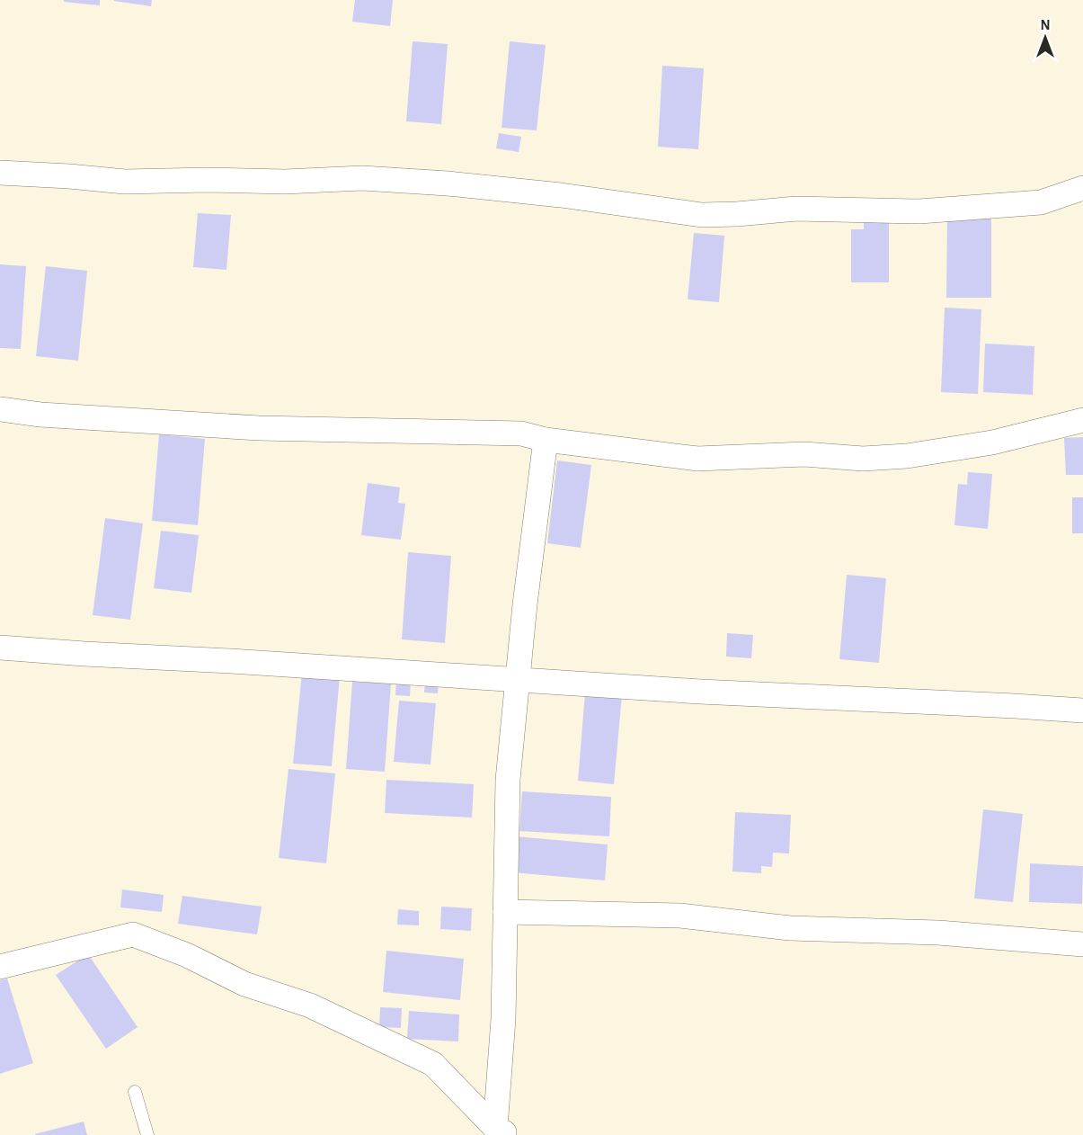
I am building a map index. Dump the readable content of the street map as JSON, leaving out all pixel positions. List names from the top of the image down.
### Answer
{
  "north": "top"
}
